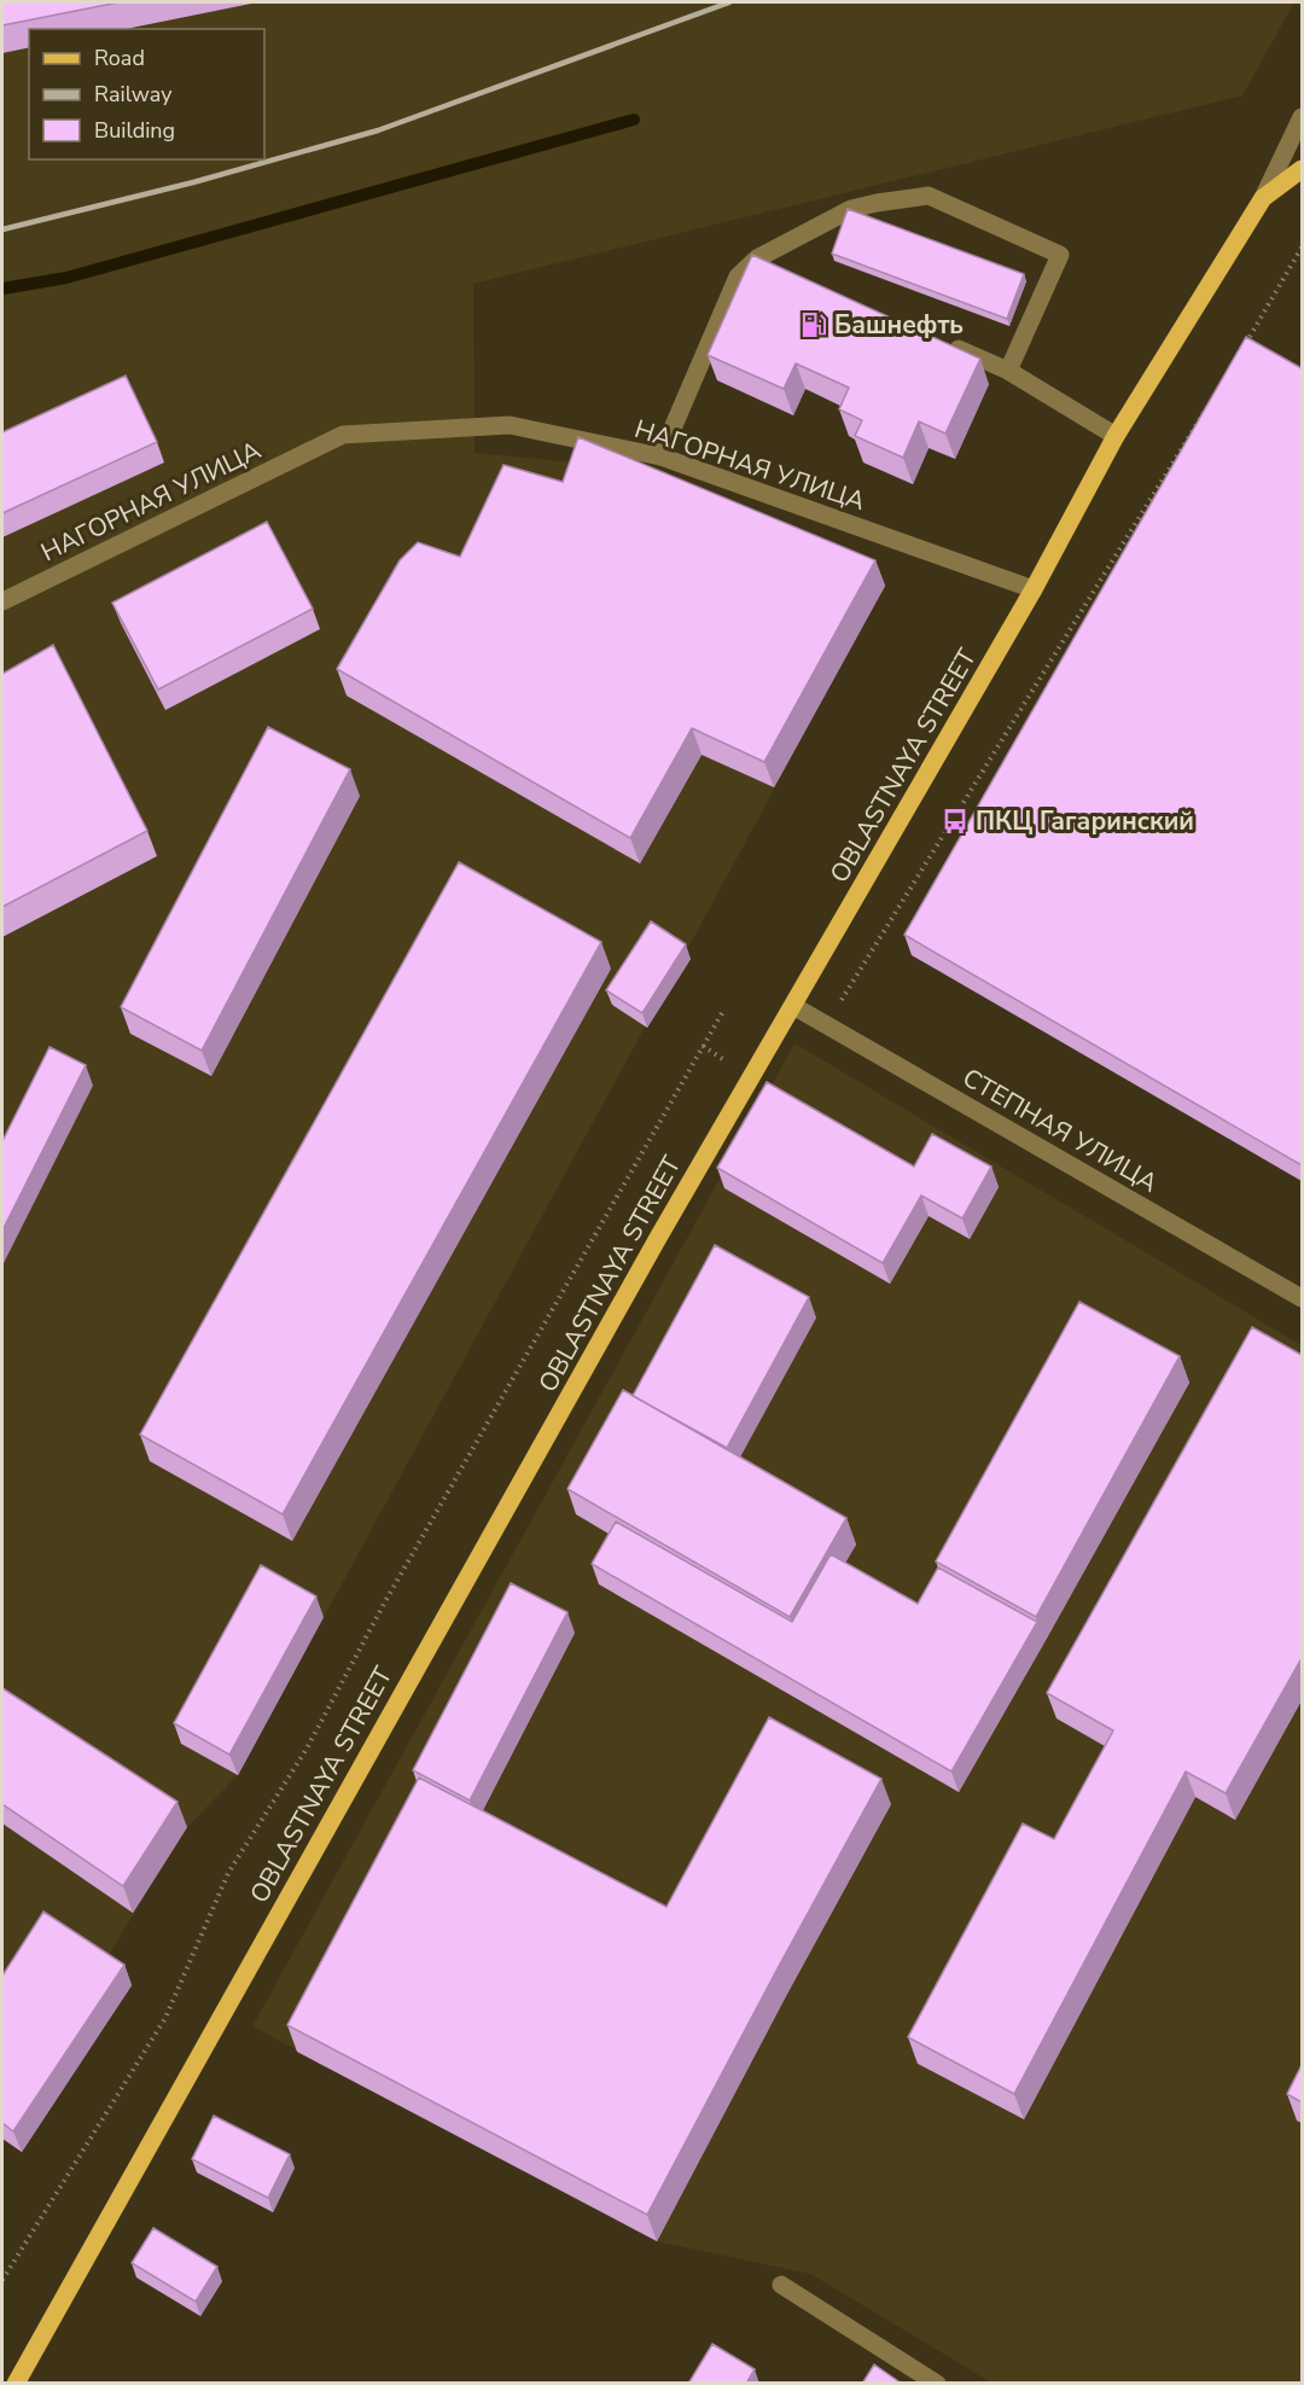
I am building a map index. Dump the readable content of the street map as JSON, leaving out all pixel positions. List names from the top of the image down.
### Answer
{
  "streets": {
    "main road": ["OBLASTNAYA STREET"],
    "street": ["НАГОРНАЯ УЛИЦА", "СТЕПНАЯ УЛИЦА"]
  },
  "crossings": [
    ["НАГОРНАЯ УЛИЦА", "OBLASTNAYA STREET"],
    ["OBLASTNAYA STREET", "СТЕПНАЯ УЛИЦА"]
  ],
  "places": {
    "fuel station": ["Башнефть"],
    "bus stop": ["ПКЦ Гагаринский"]
  },
  "legend": ["Road", "Railway", "Building"]
}
